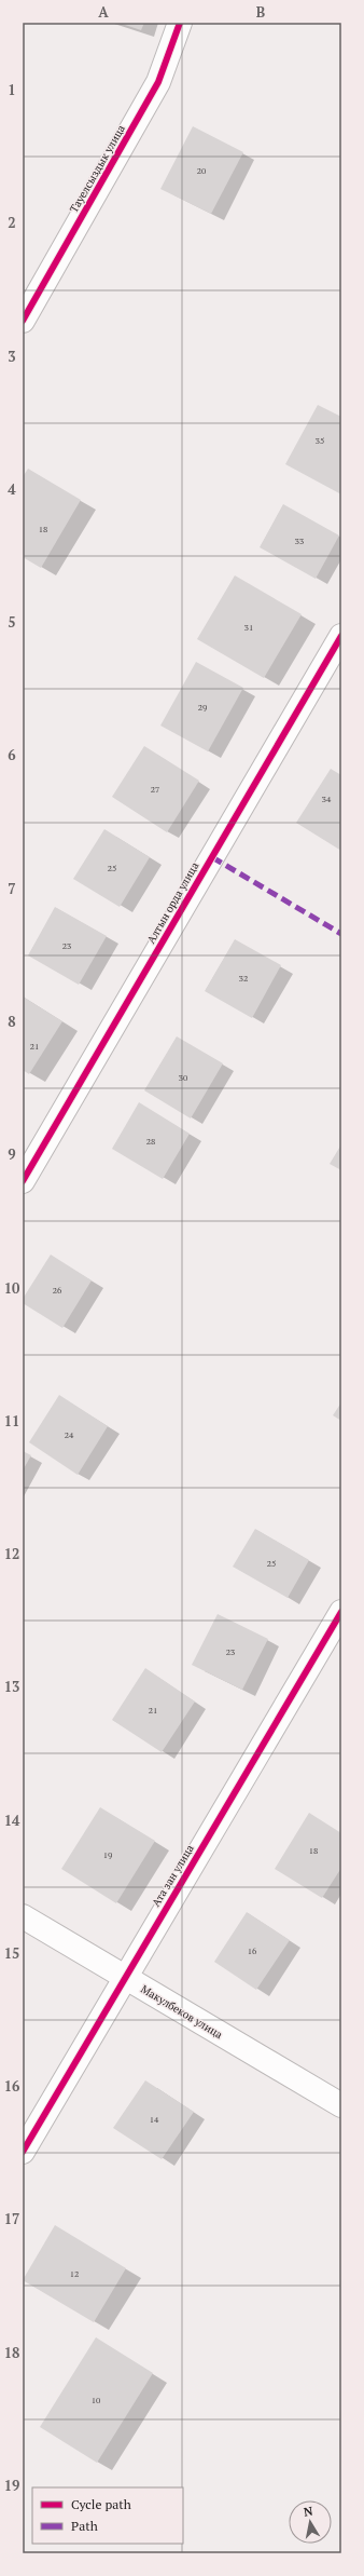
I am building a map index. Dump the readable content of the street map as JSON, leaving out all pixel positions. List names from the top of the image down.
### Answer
{
  "streets": {
    "street": [
      "Тауелсыздык улица",
      "Алтын орда улица",
      "Ата зан улица",
      "Макулбеков улица"
    ]
  },
  "crossings": [
    ["Ата зан улица", "Макулбеков улица"]
  ],
  "house_numbers": [
    "20",
    "35",
    "18",
    "33",
    "31",
    "29",
    "27",
    "34",
    "25",
    "23",
    "32",
    "21",
    "30",
    "28",
    "26",
    "24",
    "25",
    "23",
    "21",
    "18",
    "19",
    "16",
    "14",
    "12",
    "10"
  ],
  "legend": ["Cycle path", "Path"],
  "north": "top",
  "grid": {
    "columns": ["A", "B"],
    "rows": [
      "1",
      "2",
      "3",
      "4",
      "5",
      "6",
      "7",
      "8",
      "9",
      "10",
      "11",
      "12",
      "13",
      "14",
      "15",
      "16",
      "17",
      "18",
      "19"
    ]
  }
}
